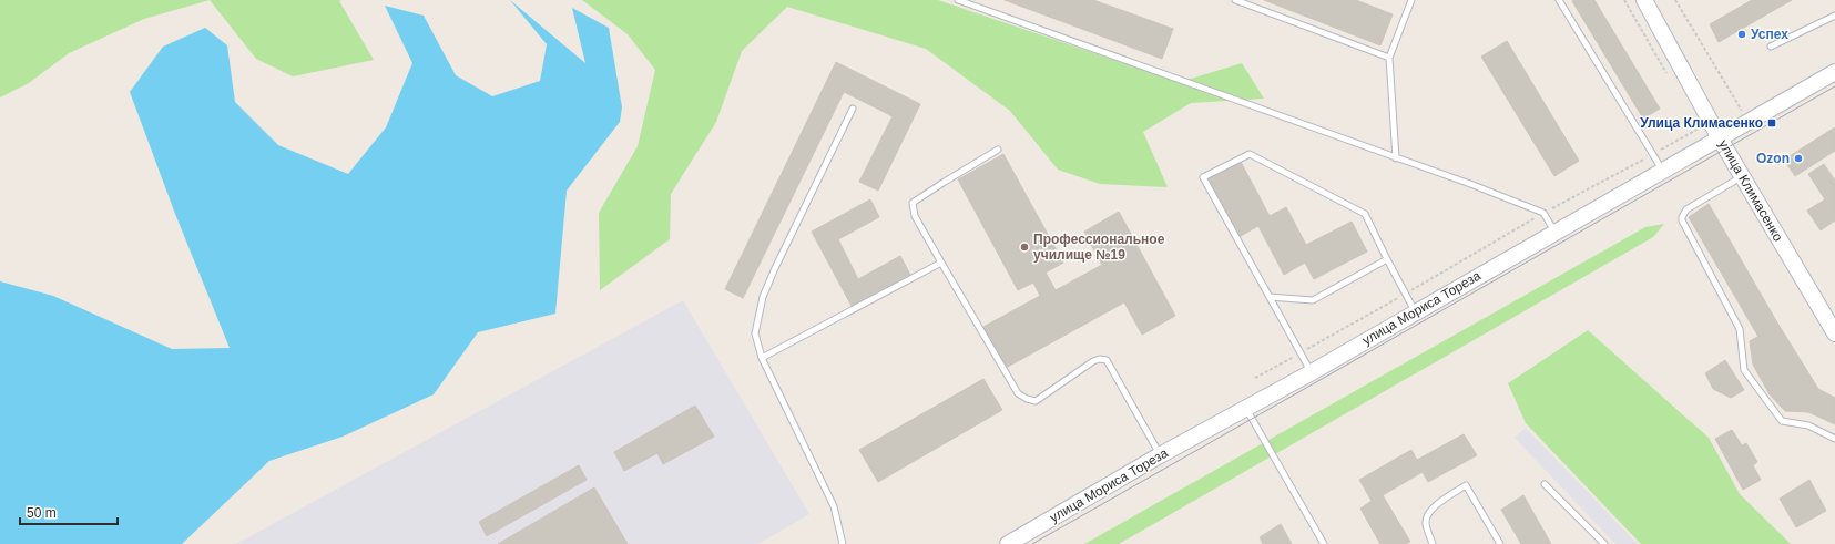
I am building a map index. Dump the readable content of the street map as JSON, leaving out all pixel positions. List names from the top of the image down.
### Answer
{
  "streets": {
    "street": ["улица Климасенко", "улица Мориса Тореза"]
  },
  "crossings": [
    ["улица Климасенко", "улица Мориса Тореза"]
  ],
  "places": {
    "other": ["Успех", "Ozon", "Профессиональное училище №19"],
    "transit": ["Улица Климасенко"]
  },
  "scale_bar": "50 m"
}
